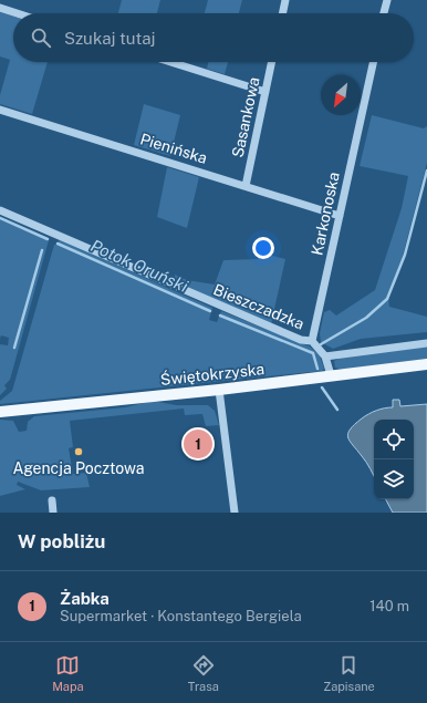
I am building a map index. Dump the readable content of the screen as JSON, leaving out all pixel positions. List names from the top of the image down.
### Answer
{
  "streets": {
    "main road": ["Świętokrzyska"],
    "street": [
      "Sasankowa",
      "Pienińska",
      "Karkonoska",
      "Bieszczadzka"
    ]
  },
  "crossings": [
    ["Sasankowa", "Pienińska"],
    ["Pienińska", "Karkonoska"],
    ["Karkonoska", "Bieszczadzka"]
  ],
  "water": ["Potok Oruński"],
  "places": ["Agencja Pocztowa"],
  "north": "bottom left",
  "page": {
    "search": "Szukaj tutaj",
    "pins": "1",
    "heading": "W pobliżu",
    "list": [
      {
        "mark": "1",
        "name": "Żabka",
        "note": "Supermarket · Konstantego Bergiela",
        "value": "140 m"
      }
    ],
    "nav": ["Mapa", "Trasa", "Zapisane"]
  }
}
